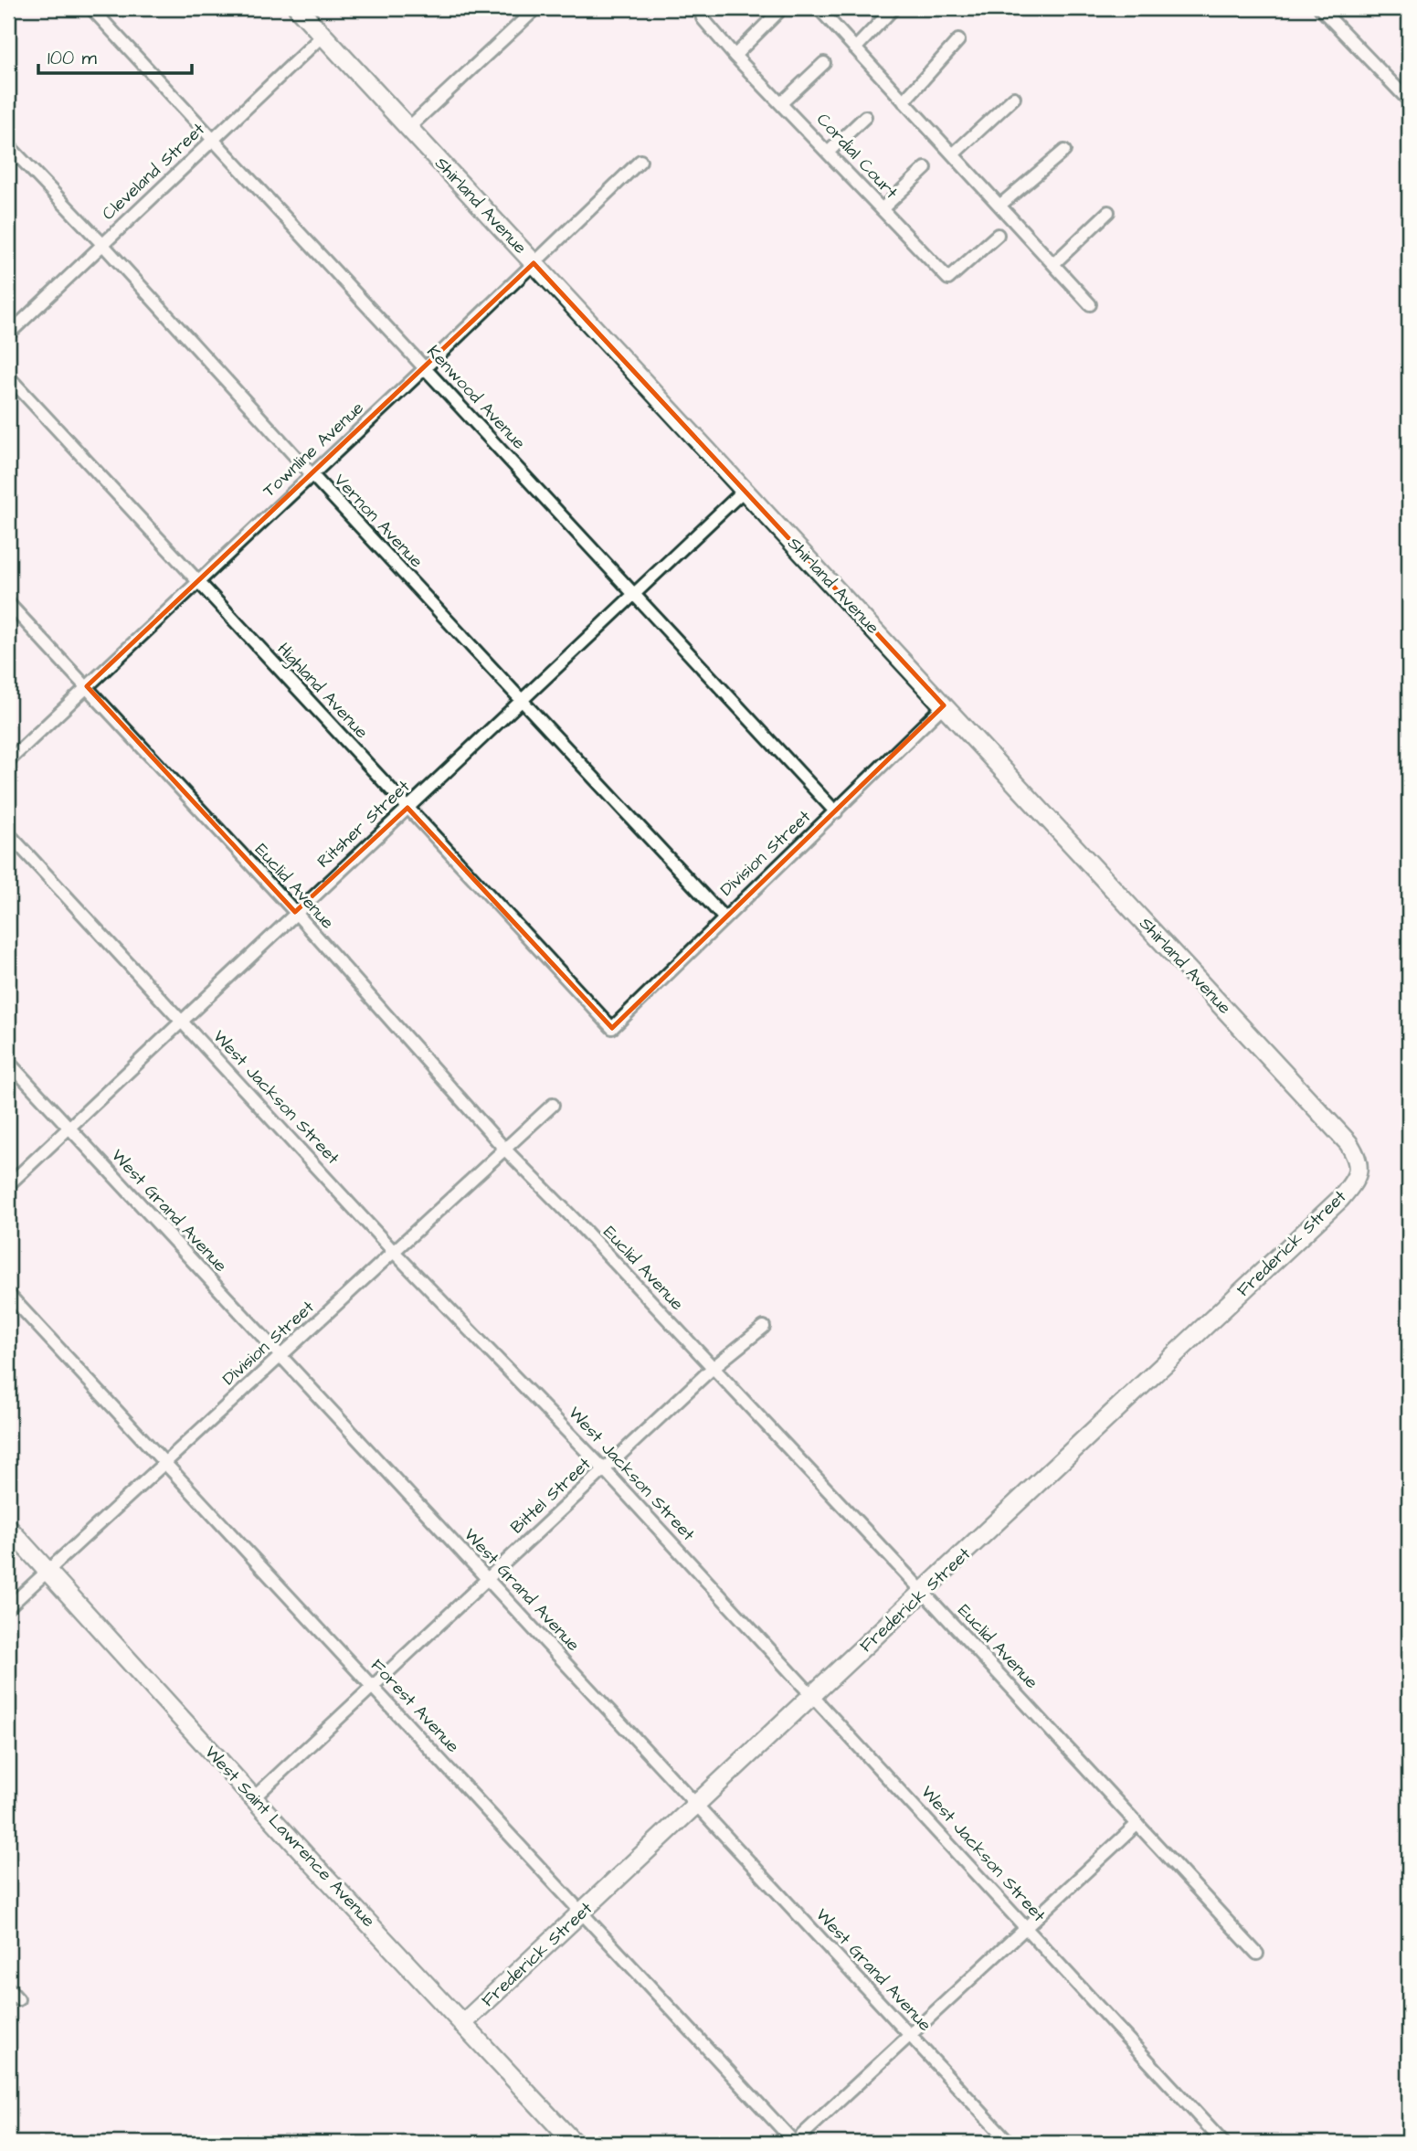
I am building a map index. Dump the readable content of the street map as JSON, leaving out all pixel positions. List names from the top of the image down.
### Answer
{
  "streets": {
    "street": [
      "Cordial Court",
      "Cleveland Street",
      "Shirland Avenue",
      "Kenwood Avenue",
      "Townline Avenue",
      "Vernon Avenue",
      "Highland Avenue",
      "Ritsher Street",
      "Division Street",
      "Euclid Avenue",
      "West Jackson Street",
      "West Grand Avenue",
      "Frederick Street",
      "Bittel Street",
      "Forest Avenue",
      "West Saint Lawrence Avenue"
    ]
  },
  "crossings": [
    ["Cleveland Street", "Shirland Avenue"],
    ["Cleveland Street", "Kenwood Avenue"],
    ["Cleveland Street", "Vernon Avenue"],
    ["Shirland Avenue", "Townline Avenue"],
    ["Shirland Avenue", "Ritsher Street"],
    ["Shirland Avenue", "Division Street"],
    ["Shirland Avenue", "Frederick Street"],
    ["Kenwood Avenue", "Townline Avenue"],
    ["Kenwood Avenue", "Ritsher Street"],
    ["Kenwood Avenue", "Division Street"],
    ["Townline Avenue", "Vernon Avenue"],
    ["Townline Avenue", "Highland Avenue"],
    ["Townline Avenue", "Euclid Avenue"],
    ["Vernon Avenue", "Ritsher Street"],
    ["Vernon Avenue", "Division Street"],
    ["Highland Avenue", "Ritsher Street"],
    ["Highland Avenue", "Division Street"],
    ["Ritsher Street", "Euclid Avenue"],
    ["Ritsher Street", "West Jackson Street"],
    ["Ritsher Street", "West Grand Avenue"],
    ["Division Street", "Euclid Avenue"],
    ["Division Street", "West Jackson Street"],
    ["Division Street", "West Grand Avenue"],
    ["Division Street", "Forest Avenue"],
    ["Division Street", "West Saint Lawrence Avenue"],
    ["Euclid Avenue", "Frederick Street"],
    ["Euclid Avenue", "Bittel Street"],
    ["West Jackson Street", "Frederick Street"],
    ["West Jackson Street", "Bittel Street"],
    ["West Grand Avenue", "Frederick Street"],
    ["West Grand Avenue", "Bittel Street"],
    ["Frederick Street", "Forest Avenue"],
    ["Frederick Street", "West Saint Lawrence Avenue"],
    ["Bittel Street", "Forest Avenue"],
    ["Bittel Street", "West Saint Lawrence Avenue"]
  ],
  "scale_bar": "100 m"
}
